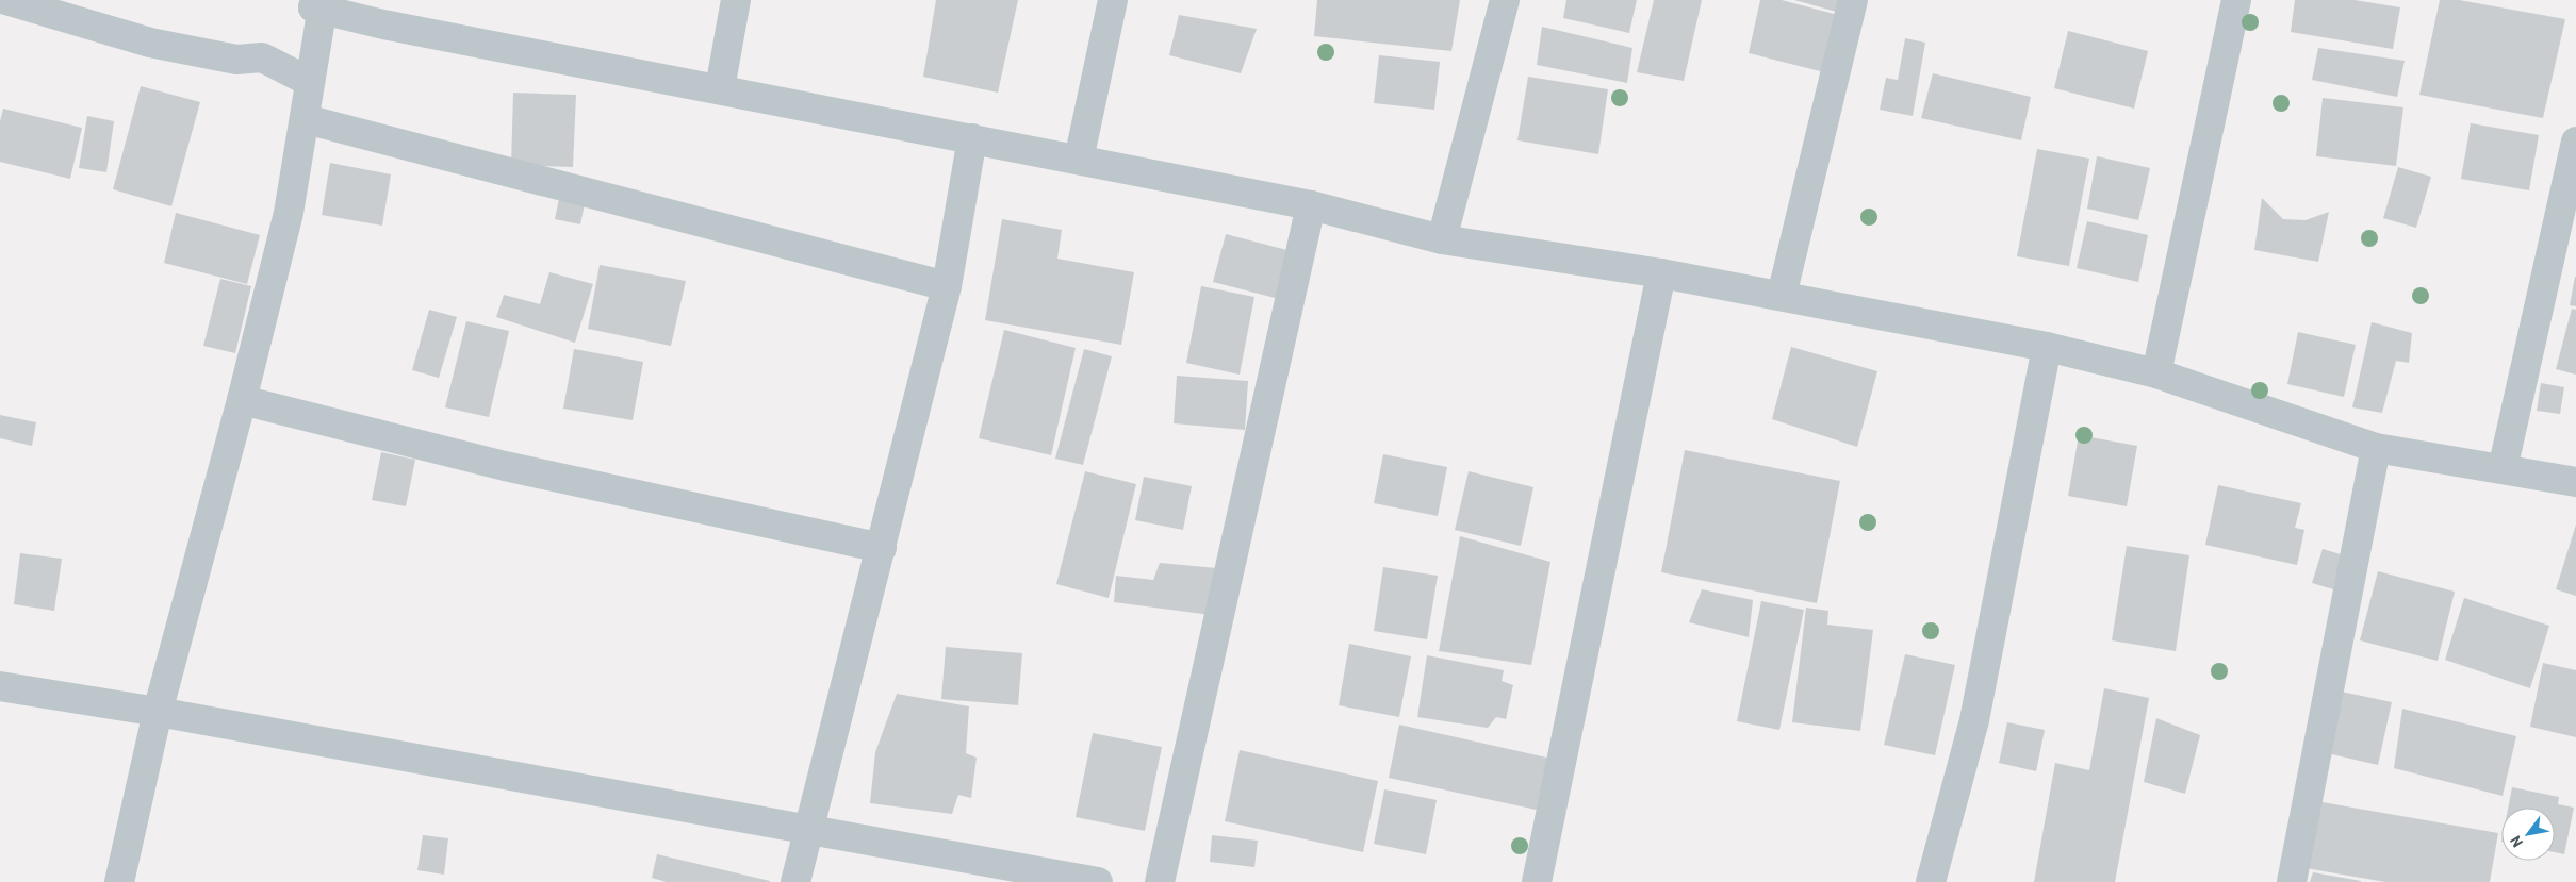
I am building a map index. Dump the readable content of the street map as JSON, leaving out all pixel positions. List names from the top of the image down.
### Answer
{
  "north": "bottom left"
}
